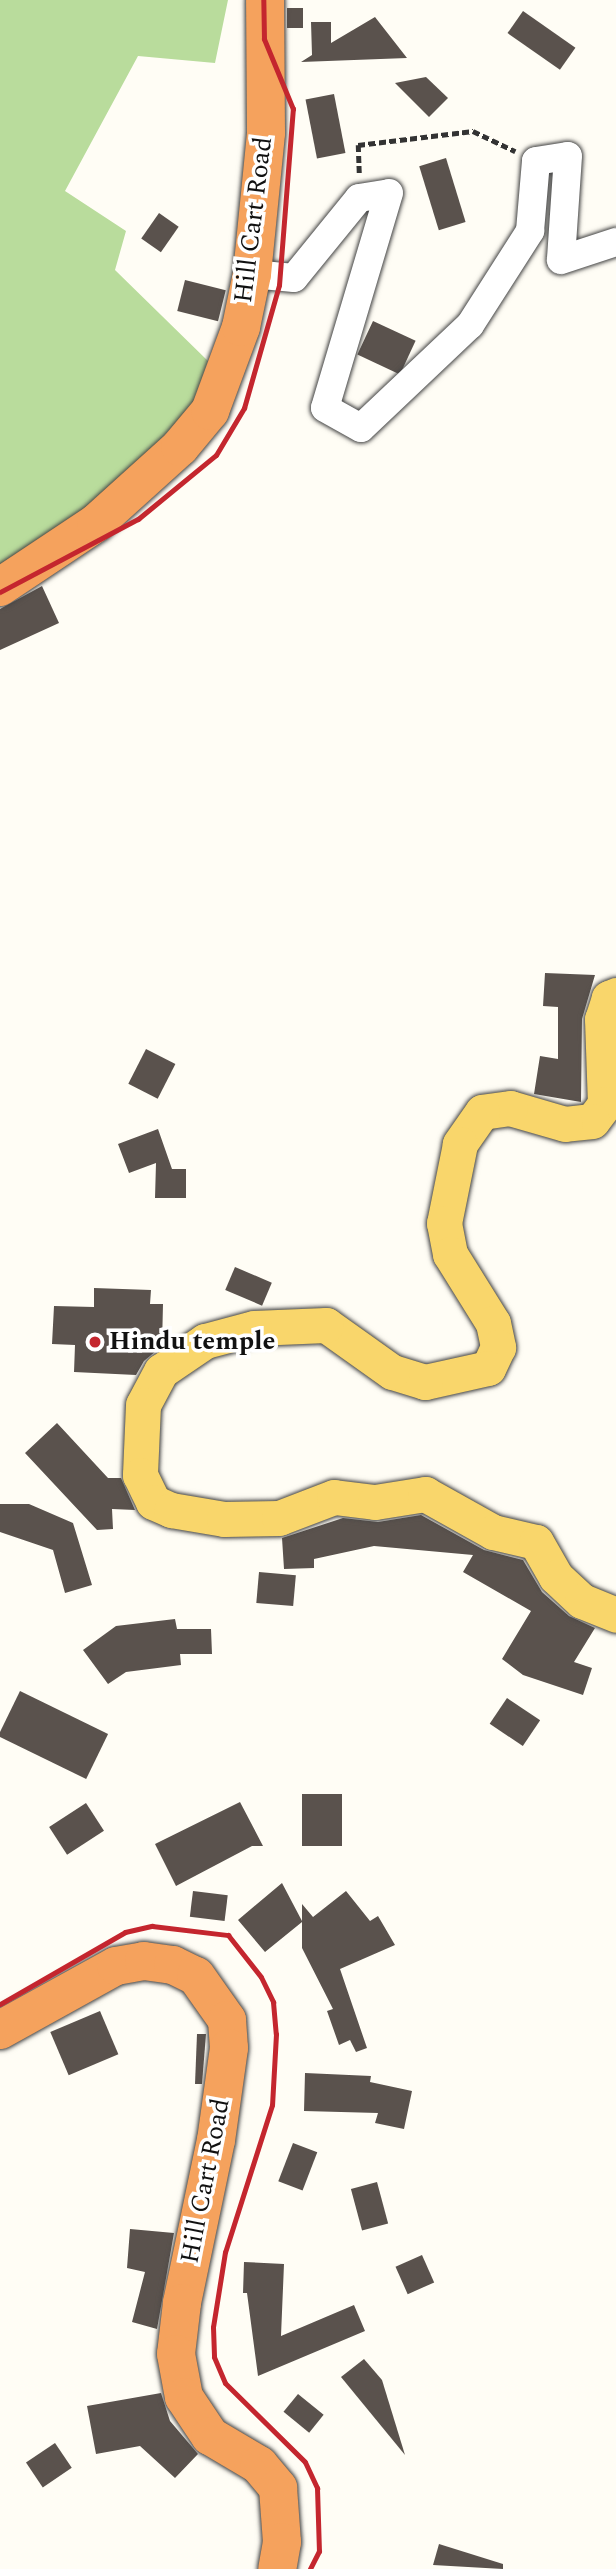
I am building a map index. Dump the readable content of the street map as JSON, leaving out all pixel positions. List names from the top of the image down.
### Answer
{
  "streets": {
    "highway": ["Hill Cart Road"]
  },
  "places": ["Hindu temple"]
}
